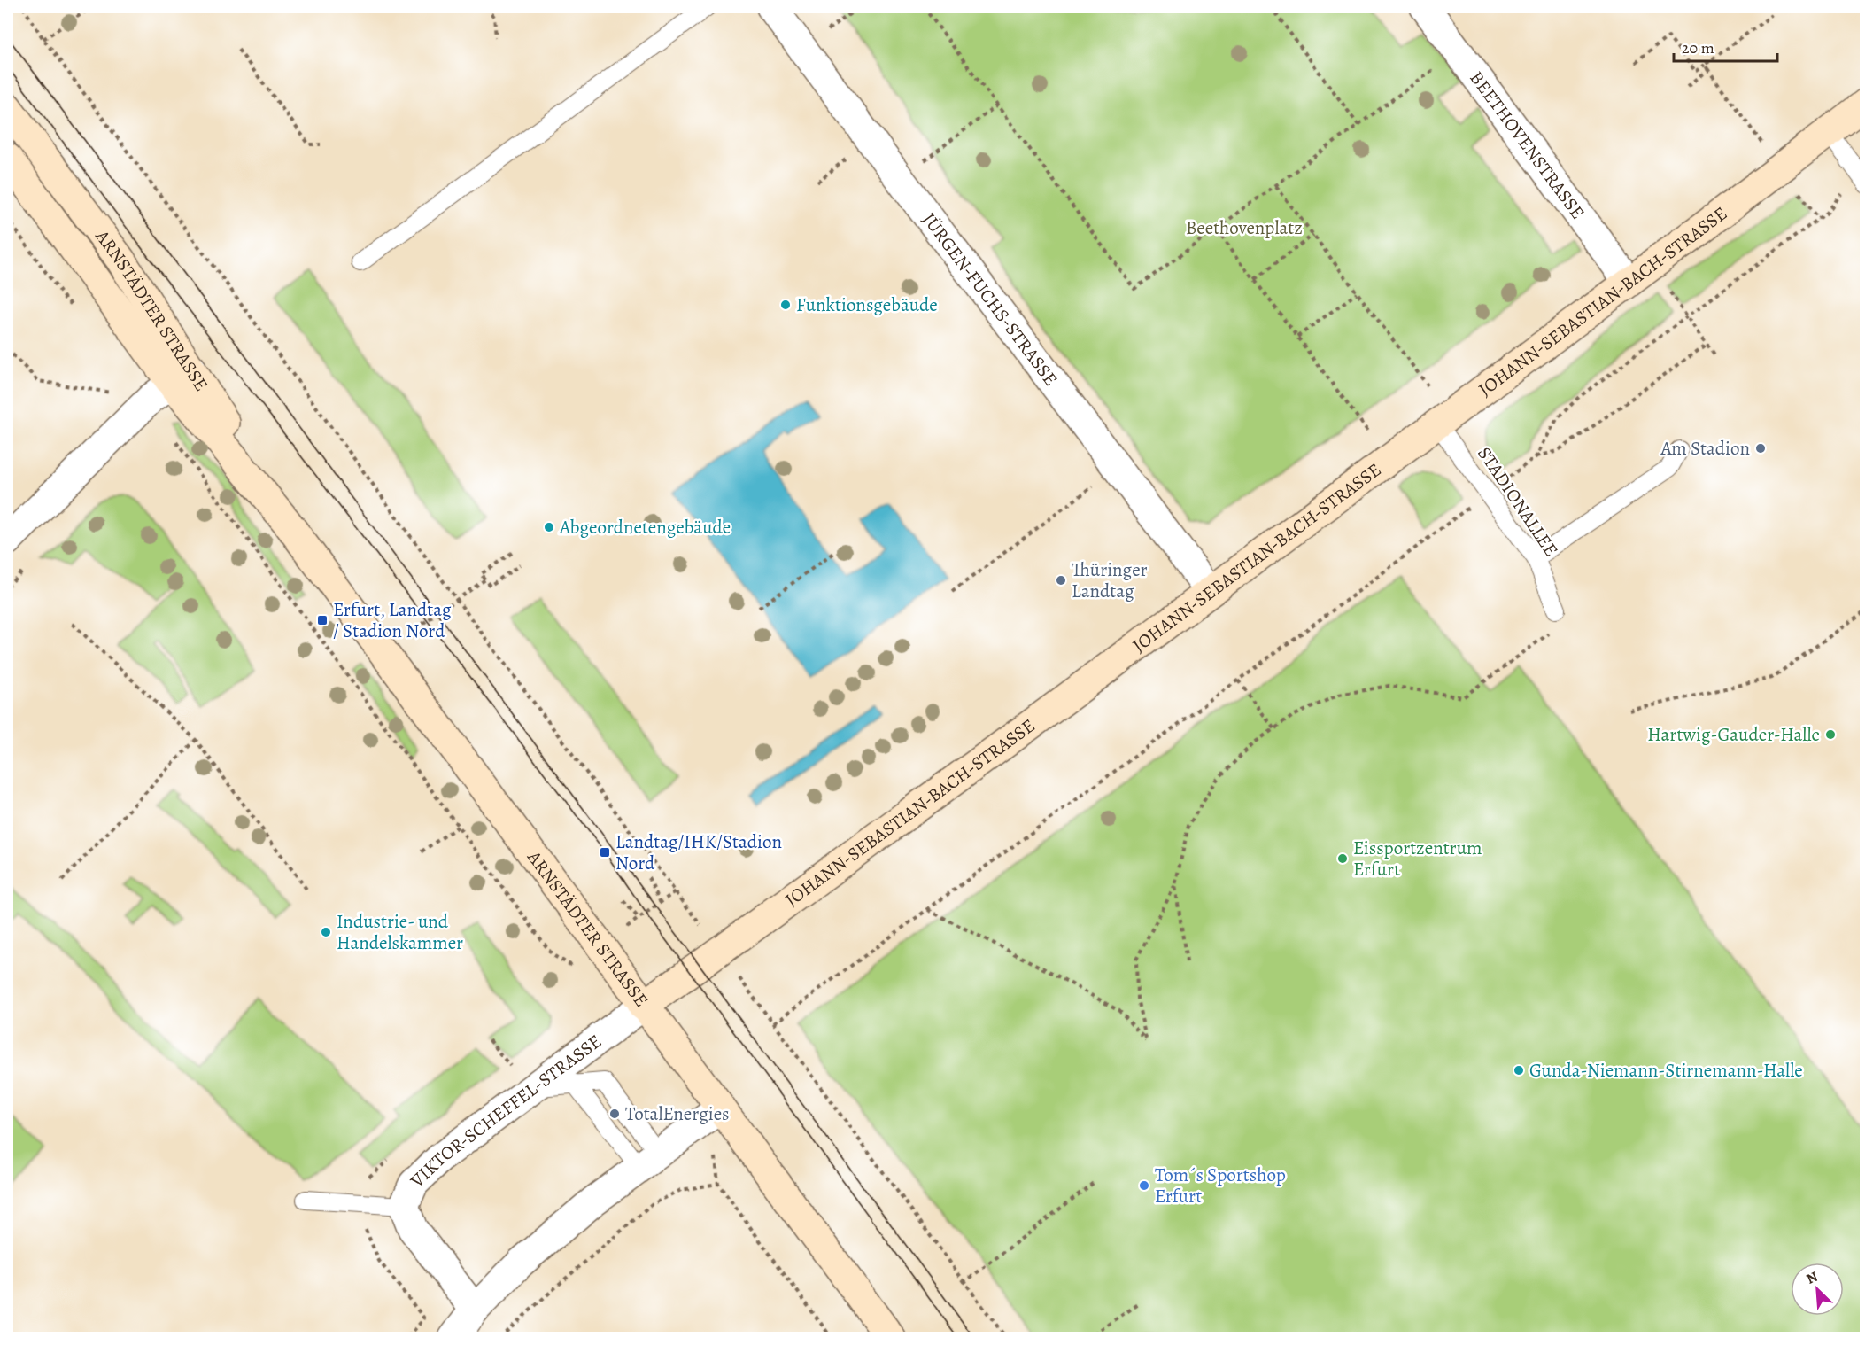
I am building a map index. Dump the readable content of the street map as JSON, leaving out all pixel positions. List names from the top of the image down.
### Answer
{
  "streets": {
    "main road": ["JOHANN-SEBASTIAN-BACH-STRASSE", "ARNSTÄDTER STRASSE"],
    "street": ["BEETHOVENSTRASSE", "JÜRGEN-FUCHS-STRASSE", "VIKTOR-SCHEFFEL-STRASSE"],
    "lane": ["STADIONALLEE"]
  },
  "crossings": [
    ["BEETHOVENSTRASSE", "JOHANN-SEBASTIAN-BACH-STRASSE"],
    ["JÜRGEN-FUCHS-STRASSE", "JOHANN-SEBASTIAN-BACH-STRASSE"],
    ["JOHANN-SEBASTIAN-BACH-STRASSE", "ARNSTÄDTER STRASSE"],
    ["JOHANN-SEBASTIAN-BACH-STRASSE", "STADIONALLEE"],
    ["JOHANN-SEBASTIAN-BACH-STRASSE", "VIKTOR-SCHEFFEL-STRASSE"],
    ["ARNSTÄDTER STRASSE", "VIKTOR-SCHEFFEL-STRASSE"]
  ],
  "parks": ["Beethovenplatz"],
  "places": {
    "other": [
      "Funktionsgebäude",
      "Am Stadion",
      "Abgeordnetengebäude",
      "Thüringer Landtag",
      "Hartwig-Gauder-Halle",
      "Eissportzentrum Erfurt",
      "Industrie- und Handelskammer",
      "Gunda-Niemann-Stirnemann-Halle",
      "TotalEnergies",
      "Tom´s Sportshop Erfurt"
    ],
    "transit": ["Erfurt, Landtag / Stadion Nord", "Landtag/IHK/Stadion Nord"]
  },
  "scale_bar": "20 m",
  "north": "top left"
}
